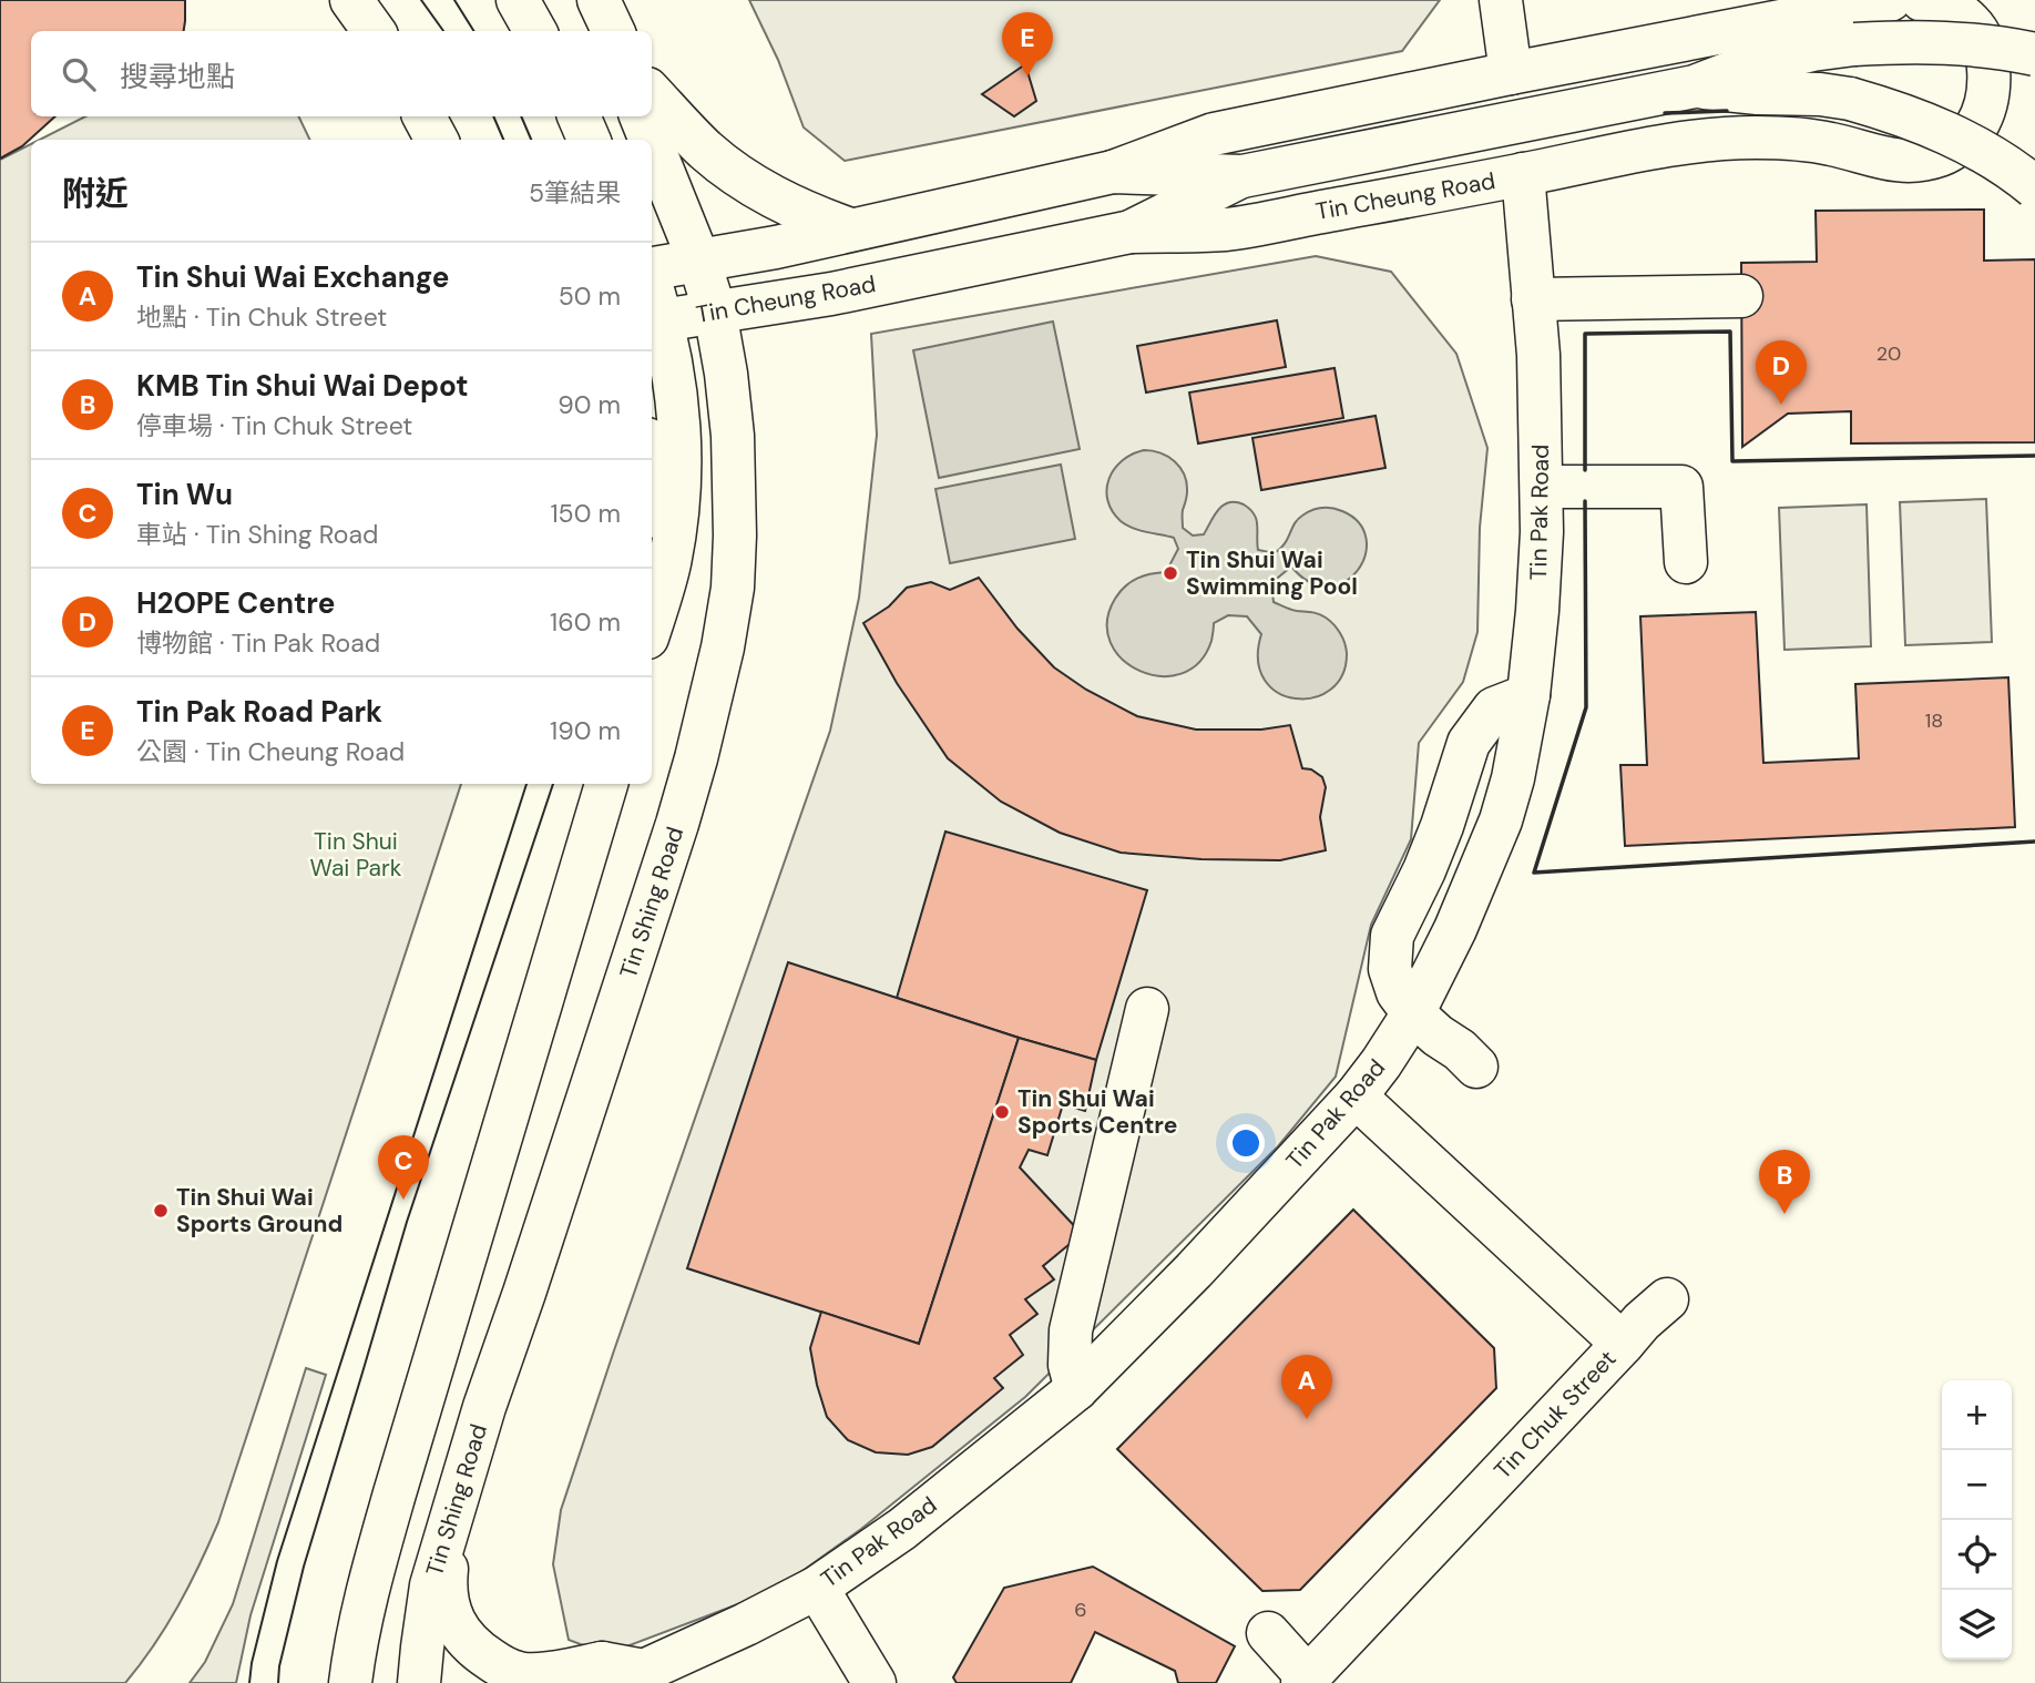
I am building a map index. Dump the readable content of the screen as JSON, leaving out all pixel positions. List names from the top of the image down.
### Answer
{
  "streets": {
    "main road": [
      "Tin Cheung Road",
      "Tin Pak Road",
      "Tin Shing Road",
      "Tin Chuk Street"
    ]
  },
  "crossings": [
    ["Tin Cheung Road", "Tin Pak Road"],
    ["Tin Cheung Road", "Tin Shing Road"],
    ["Tin Pak Road", "Tin Chuk Street"]
  ],
  "parks": ["Tin Shui Wai Park"],
  "places": ["Tin Shui Wai Swimming Pool", "Tin Shui Wai Sports Centre", "Tin Shui Wai Sports Ground"],
  "house_numbers": ["20", "18", "6"],
  "page": {
    "pins": [
      "E",
      "D",
      "C",
      "B",
      "A"
    ],
    "search": "搜尋地點",
    "heading": ["附近", "5筆結果"],
    "list": [
      {
        "mark": "A",
        "name": "Tin Shui Wai Exchange",
        "note": "地點 · Tin Chuk Street",
        "value": "50 m"
      },
      {
        "mark": "B",
        "name": "KMB Tin Shui Wai Depot",
        "note": "停車場 · Tin Chuk Street",
        "value": "90 m"
      },
      {
        "mark": "C",
        "name": "Tin Wu",
        "note": "車站 · Tin Shing Road",
        "value": "150 m"
      },
      {
        "mark": "D",
        "name": "H2OPE Centre",
        "note": "博物館 · Tin Pak Road",
        "value": "160 m"
      },
      {
        "mark": "E",
        "name": "Tin Pak Road Park",
        "note": "公園 · Tin Cheung Road",
        "value": "190 m"
      }
    ],
    "map_buttons": ["+", "−"]
  }
}
